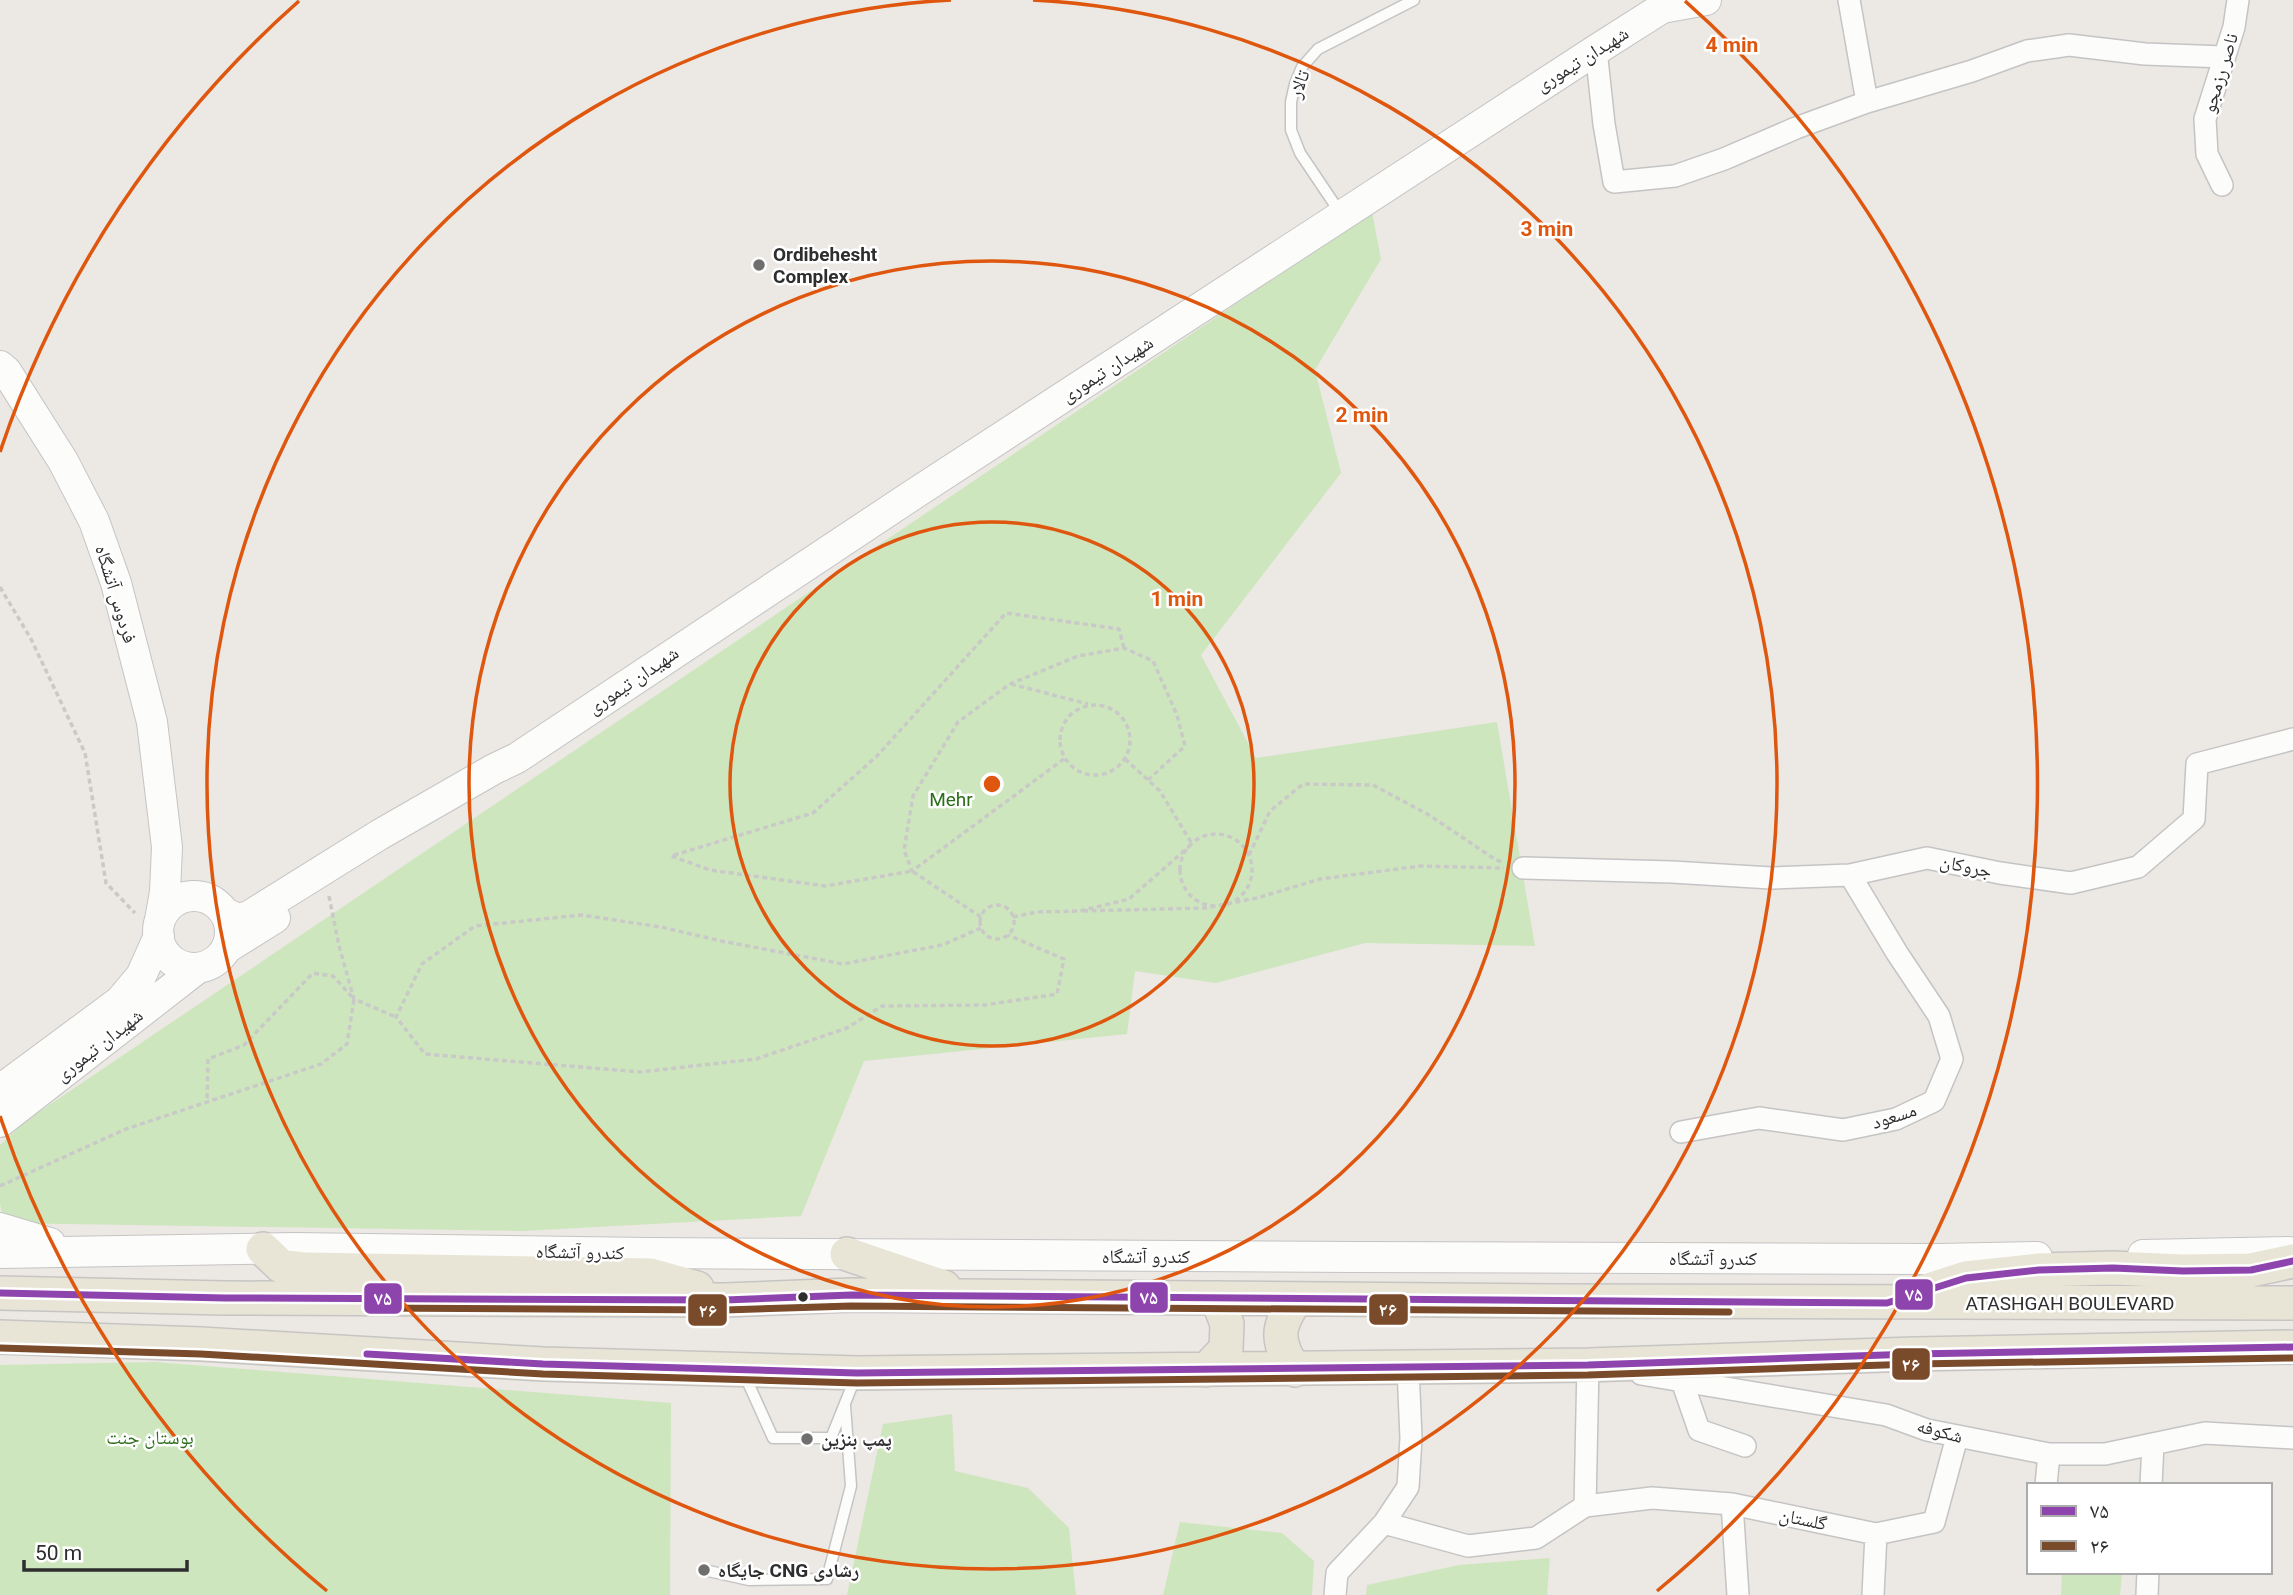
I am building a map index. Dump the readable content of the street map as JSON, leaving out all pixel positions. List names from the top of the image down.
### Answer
{
  "streets": {
    "main road": [
      "شهیدان تیموری",
      "فردوس آتشگاه",
      "کندرو آتشگاه",
      "ATASHGAH BOULEVARD"
    ],
    "street": [
      "ناصر رزمجو",
      "جروکان",
      "مسعود",
      "شکوفه",
      "گلستان"
    ],
    "lane": ["تالار"]
  },
  "crossings": [
    ["شهیدان تیموری", "تالار"],
    ["جروکان", "مسعود"],
    ["شکوفه", "گلستان"]
  ],
  "parks": ["Mehr", "بوستان جنت"],
  "places": ["Ordibehesht Complex", "پمپ بنزین", "جایگاه CNG رشادی"],
  "lines": ["transit line ۷۵", "transit line ۲۶"],
  "legend": ["۷۵", "۲۶"],
  "scale_bar": "50 m",
  "rings": [
    "4 min",
    "3 min",
    "2 min",
    "1 min"
  ]
}
